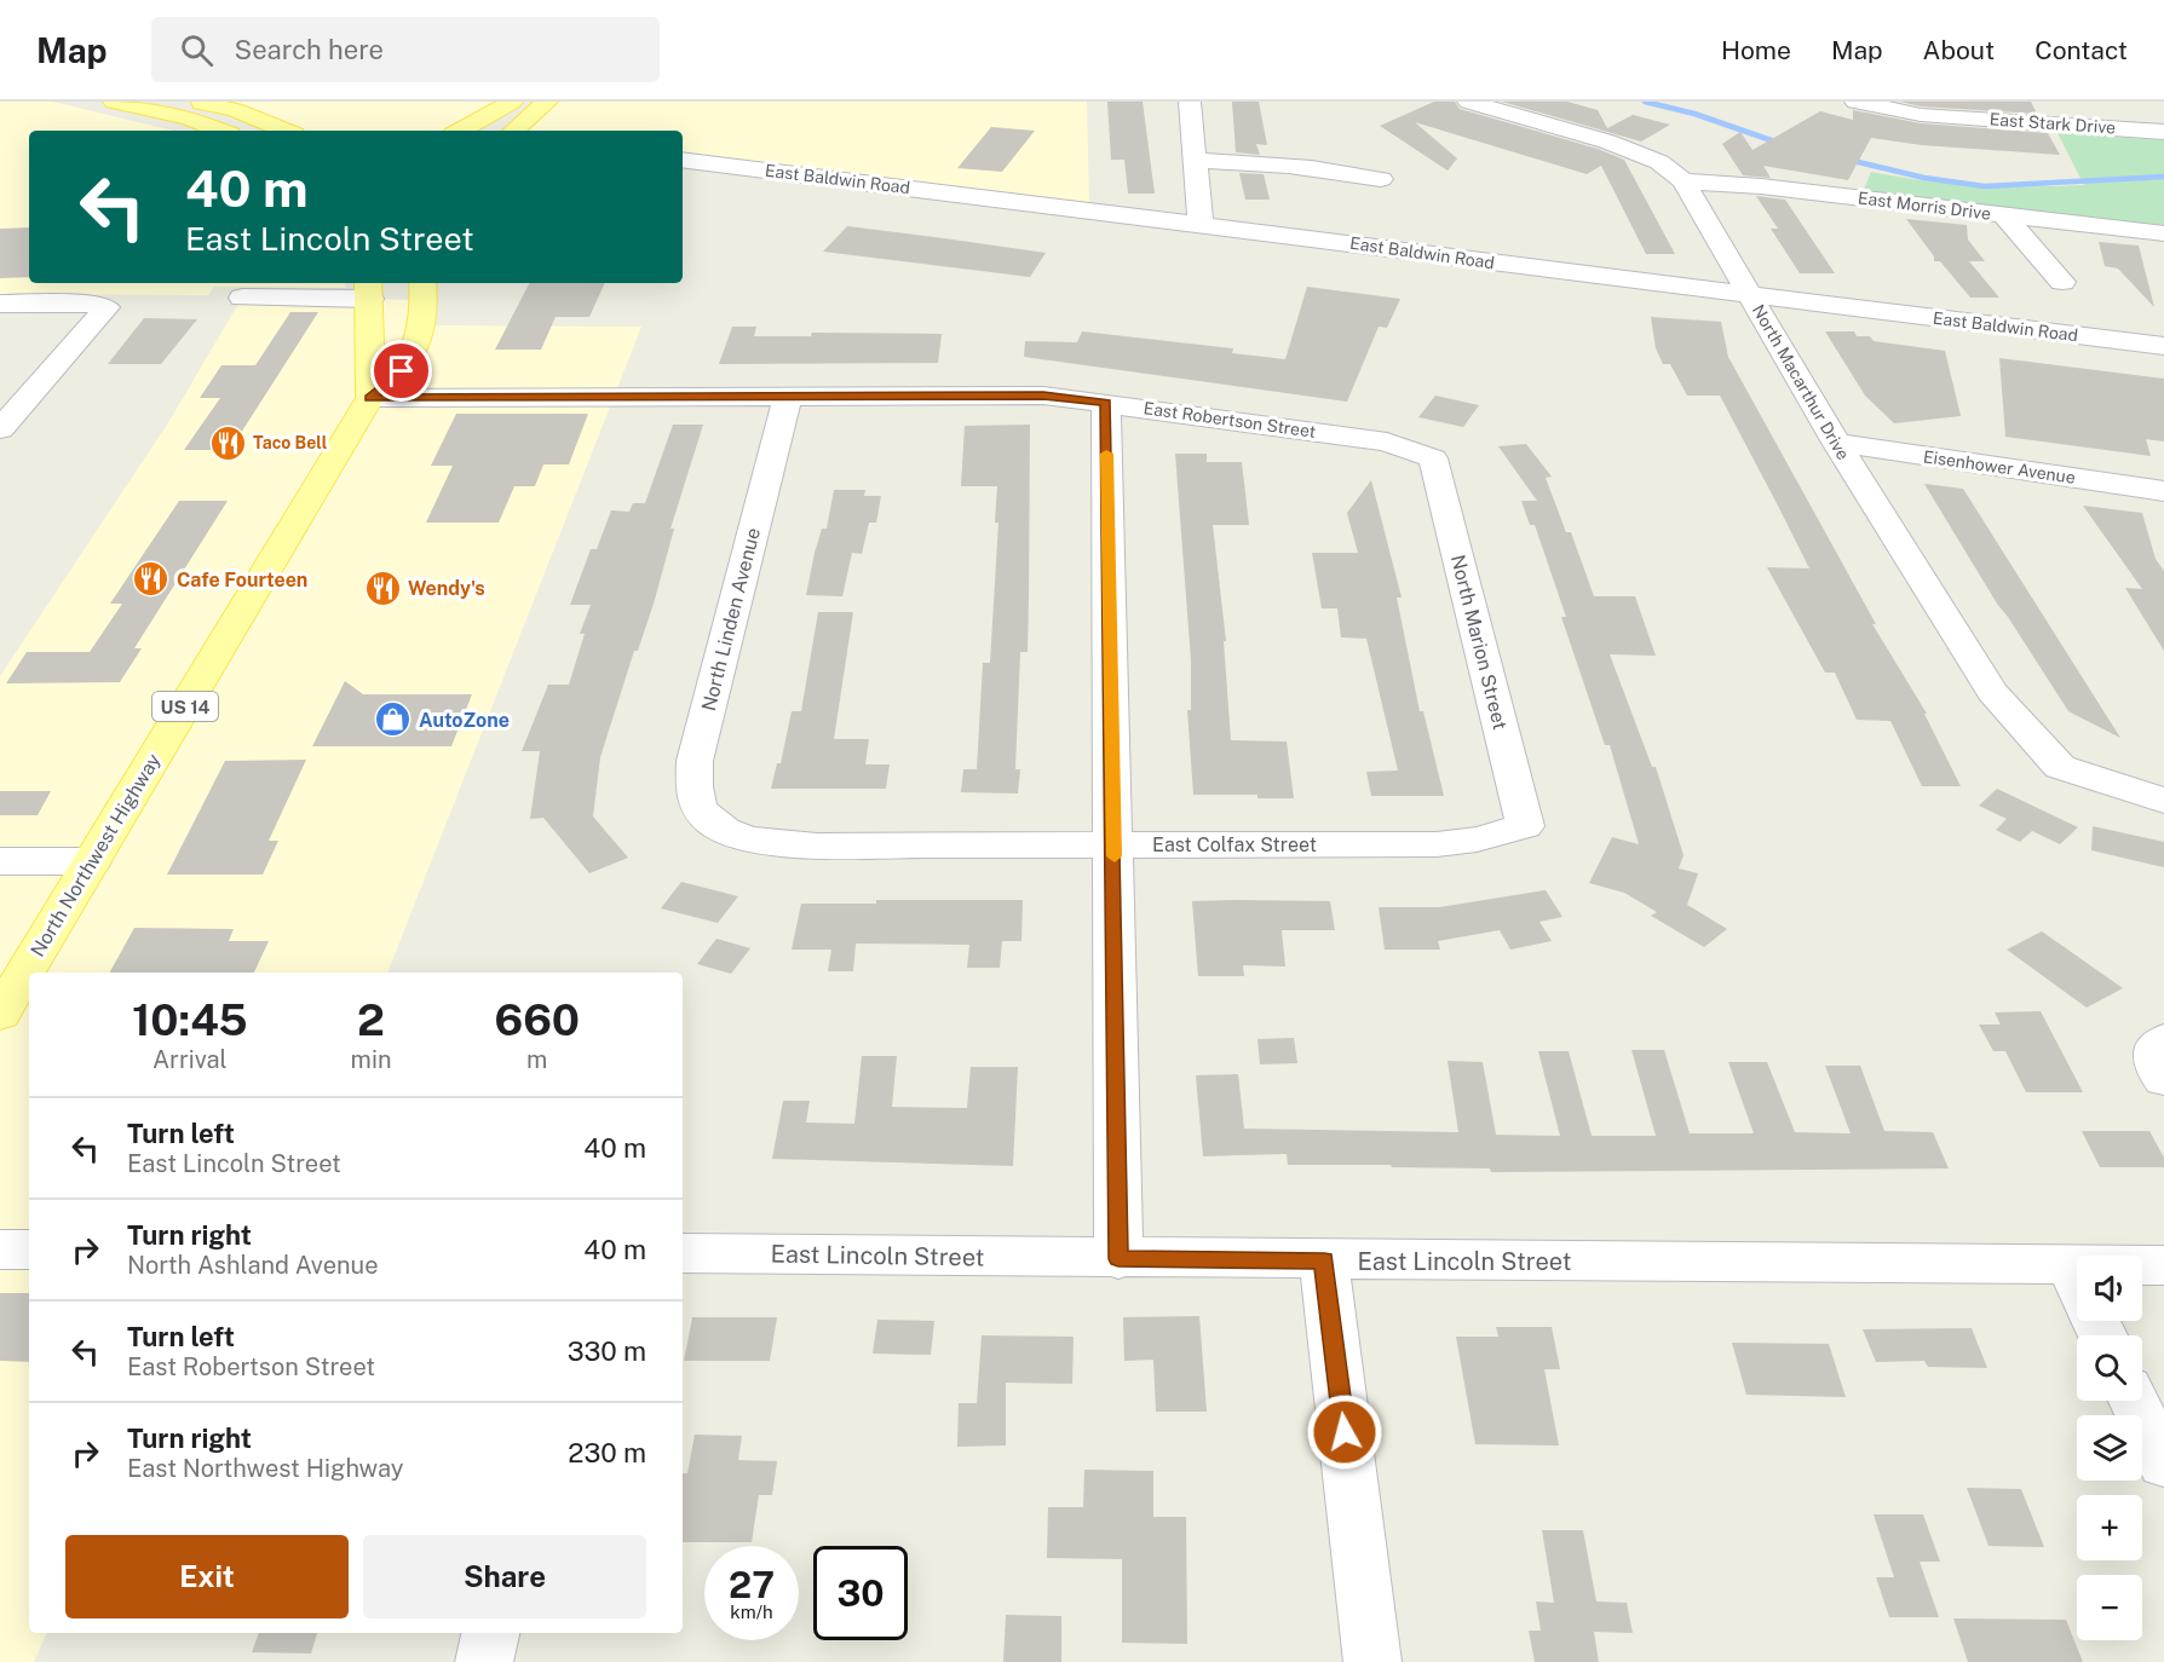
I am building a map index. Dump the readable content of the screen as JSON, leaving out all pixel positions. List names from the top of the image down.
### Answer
{
  "streets": {
    "main road": ["US 14", "North Northwest Highway"],
    "street": [
      "East Stark Drive",
      "East Baldwin Road",
      "East Morris Drive",
      "North Macarthur Drive",
      "East Robertson Street",
      "Eisenhower Avenue",
      "North Linden Avenue",
      "North Marion Street",
      "East Colfax Street",
      "East Lincoln Street"
    ]
  },
  "crossings": [
    ["East Baldwin Road", "North Macarthur Drive"],
    ["East Morris Drive", "North Macarthur Drive"],
    ["North Macarthur Drive", "Eisenhower Avenue"],
    ["East Robertson Street", "North Linden Avenue"],
    ["East Robertson Street", "North Marion Street"],
    ["East Robertson Street", "US 14"],
    ["East Robertson Street", "North Northwest Highway"],
    ["North Linden Avenue", "East Colfax Street"],
    ["North Marion Street", "East Colfax Street"],
    ["US 14", "North Northwest Highway"]
  ],
  "places": {
    "restaurant": ["Taco Bell", "Cafe Fourteen", "Wendy's"],
    "shop": ["AutoZone"]
  },
  "page": {
    "header": "Map",
    "search": "Search here",
    "nav": [
      "Home",
      "Map",
      "About",
      "Contact"
    ],
    "turn": ["40 m", "East Lincoln Street"],
    "eta": [
      "10:45",
      "Arrival",
      "2",
      "min",
      "660",
      "m"
    ],
    "list": [
      {
        "name": "Turn left",
        "note": "East Lincoln Street",
        "value": "40 m"
      },
      {
        "name": "Turn right",
        "note": "North Ashland Avenue",
        "value": "40 m"
      },
      {
        "name": "Turn left",
        "note": "East Robertson Street",
        "value": "330 m"
      },
      {
        "name": "Turn right",
        "note": "East Northwest Highway",
        "value": "230 m"
      }
    ],
    "map_buttons": ["+", "−"],
    "buttons": ["Exit", "Share"],
    "speed": "27 km/h",
    "limit": "30"
  }
}
